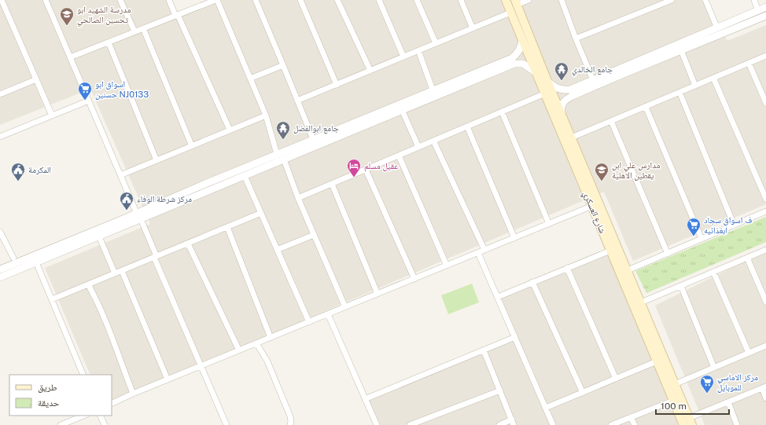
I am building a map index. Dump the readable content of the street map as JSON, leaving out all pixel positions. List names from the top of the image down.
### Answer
{
  "streets": {
    "main road": ["شارع العسكري"]
  },
  "places": {
    "school or university": ["مدرسة الشهيد ابو تحسين الصالحي", "مدارس علي ابن يقطين الاهلية"],
    "temple": ["جامع الخالدي", "جامع ابوالفضل"],
    "supermarket": ["اسواق ابو حسنين NJ0133", "ف اسواق سجاد ابغذائيه", "مركز الاماسي للموبايل"],
    "hotel": ["عقيل مسلم"],
    "public building": ["المكرمة", "مركز شرطة الوفاء"]
  },
  "legend": ["طريق", "حديقة"],
  "scale_bar": "100 m"
}
